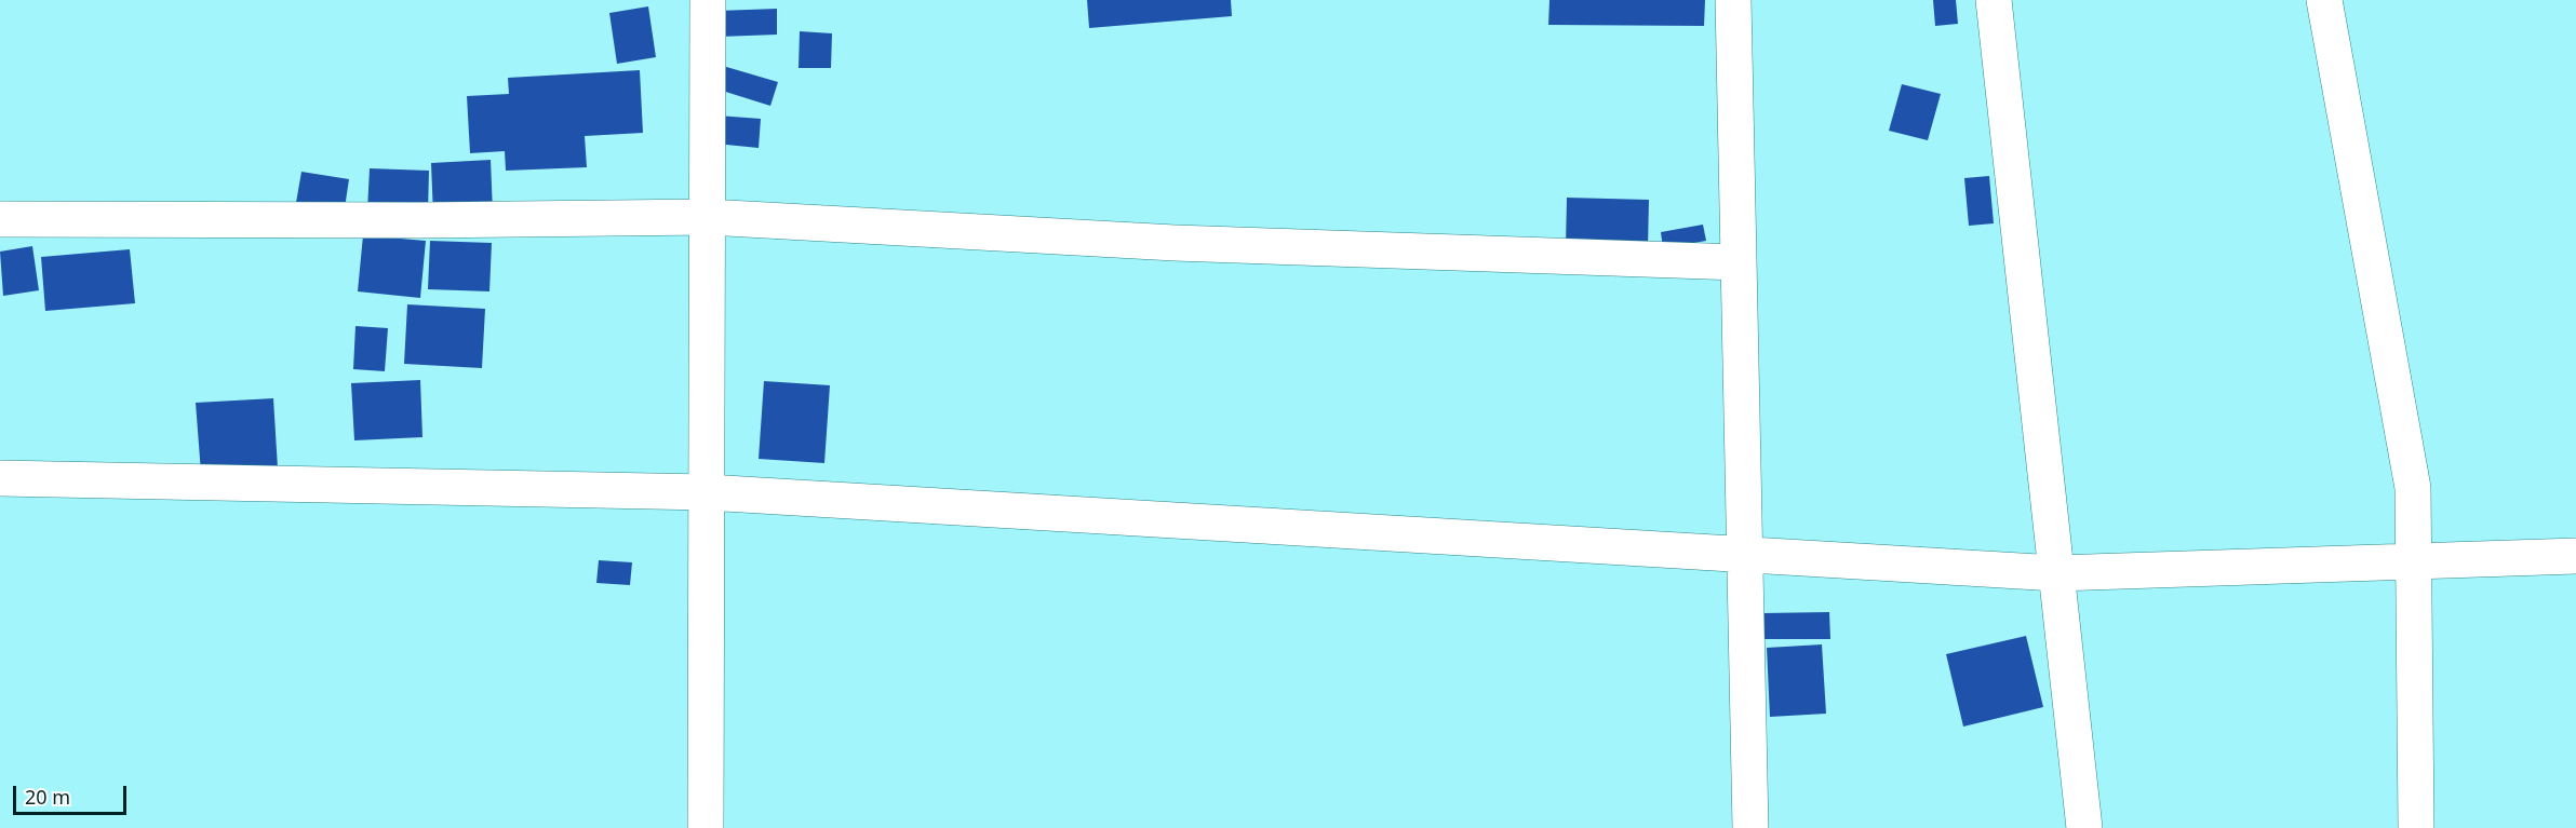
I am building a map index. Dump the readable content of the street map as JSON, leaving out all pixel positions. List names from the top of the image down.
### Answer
{
  "scale_bar": "20 m"
}
